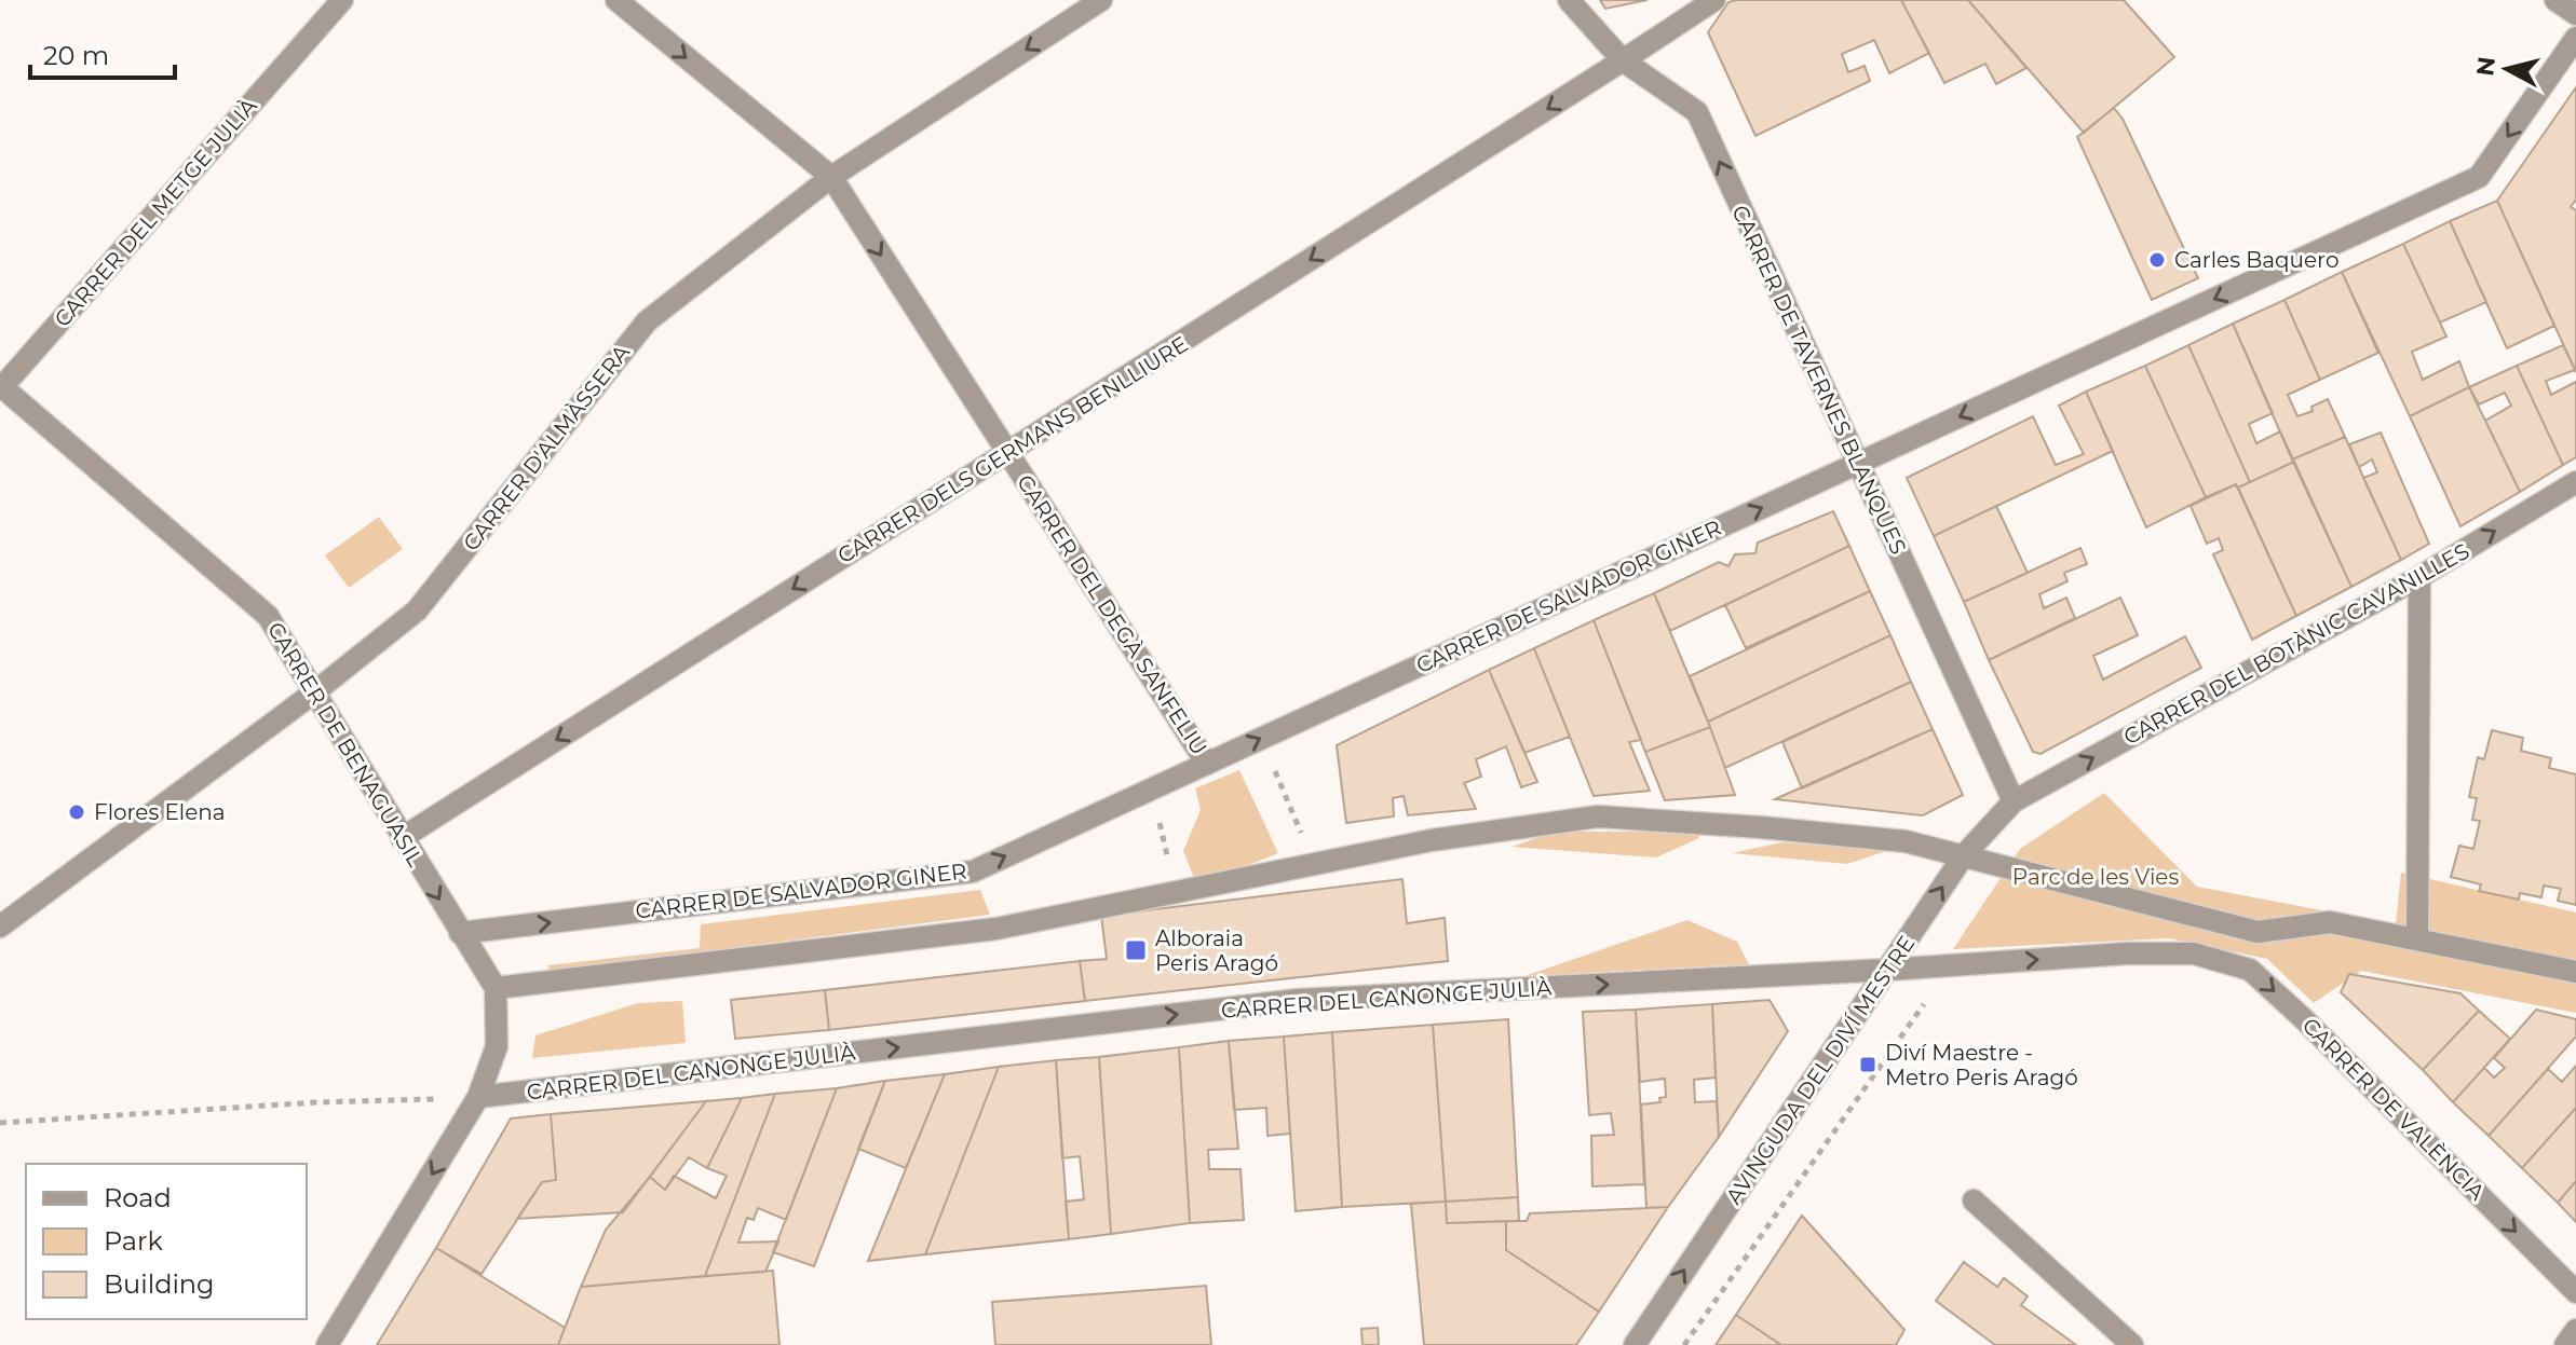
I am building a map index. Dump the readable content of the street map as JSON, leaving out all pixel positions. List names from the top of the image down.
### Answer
{
  "streets": {
    "street": [
      "CARRER DEL METGE JULIÀ",
      "CARRER DE TAVERNES BLANQUES",
      "CARRER D'ALMÀSSERA",
      "CARRER DELS GERMANS BENLLIURE",
      "CARRER DE SALVADOR GINER",
      "CARRER DEL DEGÀ SANFELIU",
      "CARRER DEL BOTÀNIC CAVANILLES",
      "CARRER DE BENAGUASIL",
      "CARRER DEL CANONGE JULIÀ",
      "AVINGUDA DEL DIVÍ MESTRE",
      "CARRER DE VALÈNCIA"
    ]
  },
  "crossings": [
    ["CARRER DEL METGE JULIÀ", "CARRER DE BENAGUASIL"],
    ["CARRER DE TAVERNES BLANQUES", "CARRER DELS GERMANS BENLLIURE"],
    ["CARRER DE TAVERNES BLANQUES", "CARRER DE SALVADOR GINER"],
    ["CARRER DE TAVERNES BLANQUES", "CARRER DEL BOTÀNIC CAVANILLES"],
    ["CARRER DE TAVERNES BLANQUES", "AVINGUDA DEL DIVÍ MESTRE"],
    ["CARRER D'ALMÀSSERA", "CARRER DEL DEGÀ SANFELIU"],
    ["CARRER D'ALMÀSSERA", "CARRER DE BENAGUASIL"],
    ["CARRER DELS GERMANS BENLLIURE", "CARRER DEL DEGÀ SANFELIU"],
    ["CARRER DELS GERMANS BENLLIURE", "CARRER DE BENAGUASIL"],
    ["CARRER DE SALVADOR GINER", "CARRER DEL DEGÀ SANFELIU"],
    ["CARRER DE SALVADOR GINER", "CARRER DE BENAGUASIL"],
    ["CARRER DEL BOTÀNIC CAVANILLES", "AVINGUDA DEL DIVÍ MESTRE"],
    ["CARRER DEL CANONGE JULIÀ", "AVINGUDA DEL DIVÍ MESTRE"],
    ["CARRER DEL CANONGE JULIÀ", "CARRER DE VALÈNCIA"]
  ],
  "one_way": [
    "CARRER DE TAVERNES BLANQUES",
    "CARRER DELS GERMANS BENLLIURE",
    "CARRER DEL DEGÀ SANFELIU",
    "CARRER DEL BOTÀNIC CAVANILLES",
    "AVINGUDA DEL DIVÍ MESTRE",
    "CARRER DE VALÈNCIA"
  ],
  "parks": ["Parc de les Vies"],
  "places": {
    "other": ["Carles Baquero", "Flores Elena"],
    "transit": ["Alboraia Peris Aragó", "Diví Maestre - Metro Peris Aragó"]
  },
  "legend": ["Road", "Park", "Building"],
  "scale_bar": "20 m",
  "north": "left"
}
